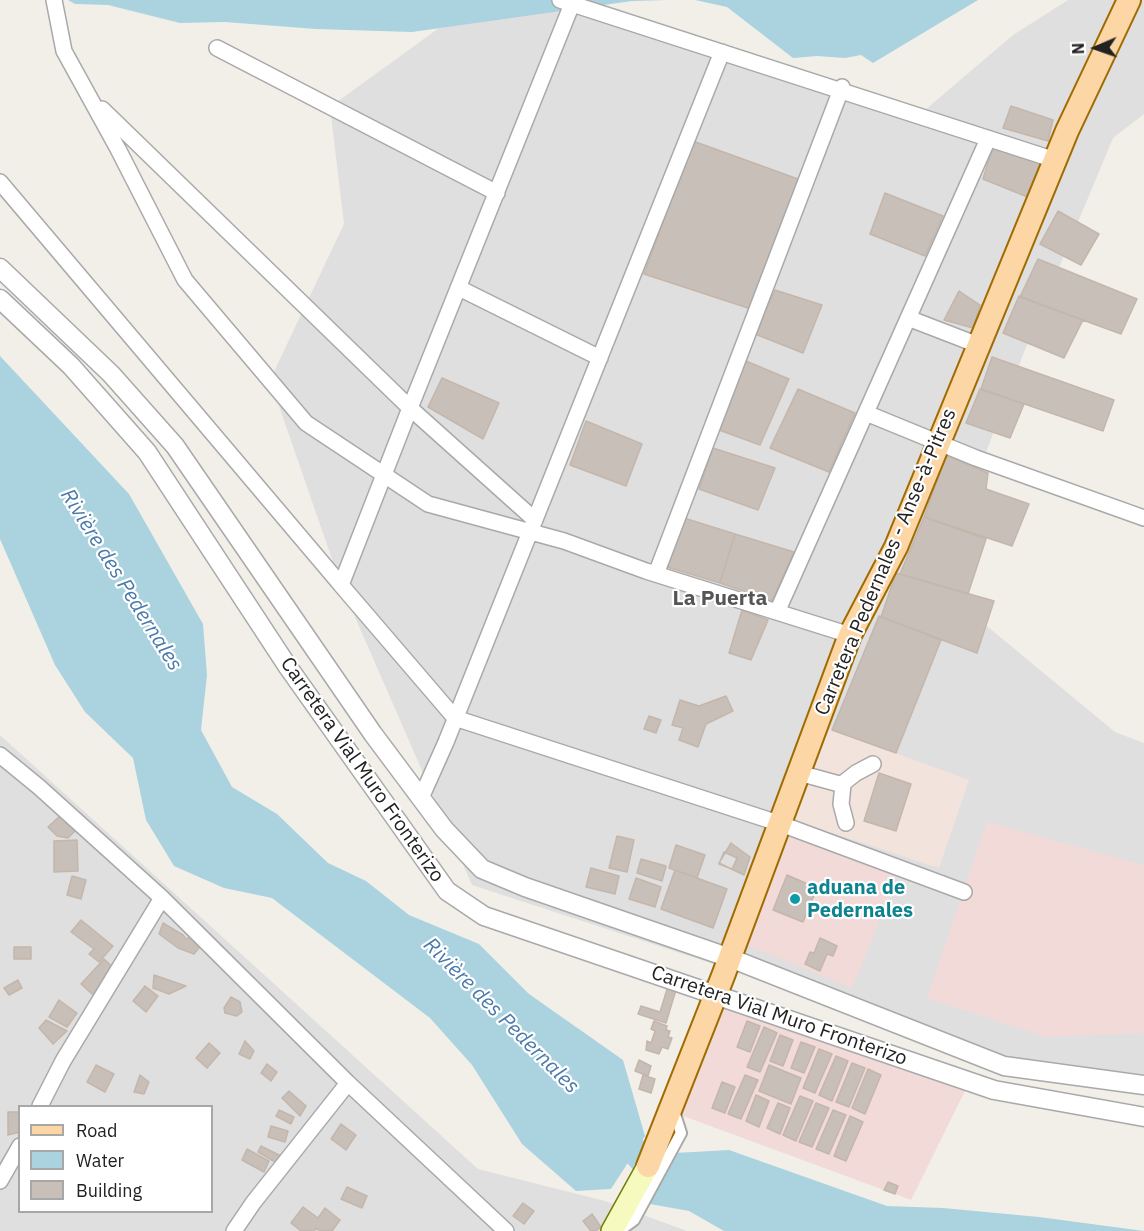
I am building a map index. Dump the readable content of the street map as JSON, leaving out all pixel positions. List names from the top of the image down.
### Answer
{
  "streets": {
    "main road": ["Carretera Pedernales - Anse-à-Pitres"],
    "street": ["Carretera Vial Muro Fronterizo"]
  },
  "crossings": [
    ["Carretera Pedernales - Anse-à-Pitres", "Carretera Vial Muro Fronterizo"]
  ],
  "districts": ["La Puerta"],
  "water": ["Rivière des Pedernales"],
  "places": ["aduana de Pedernales"],
  "legend": ["Road", "Water", "Building"],
  "north": "left"
}
